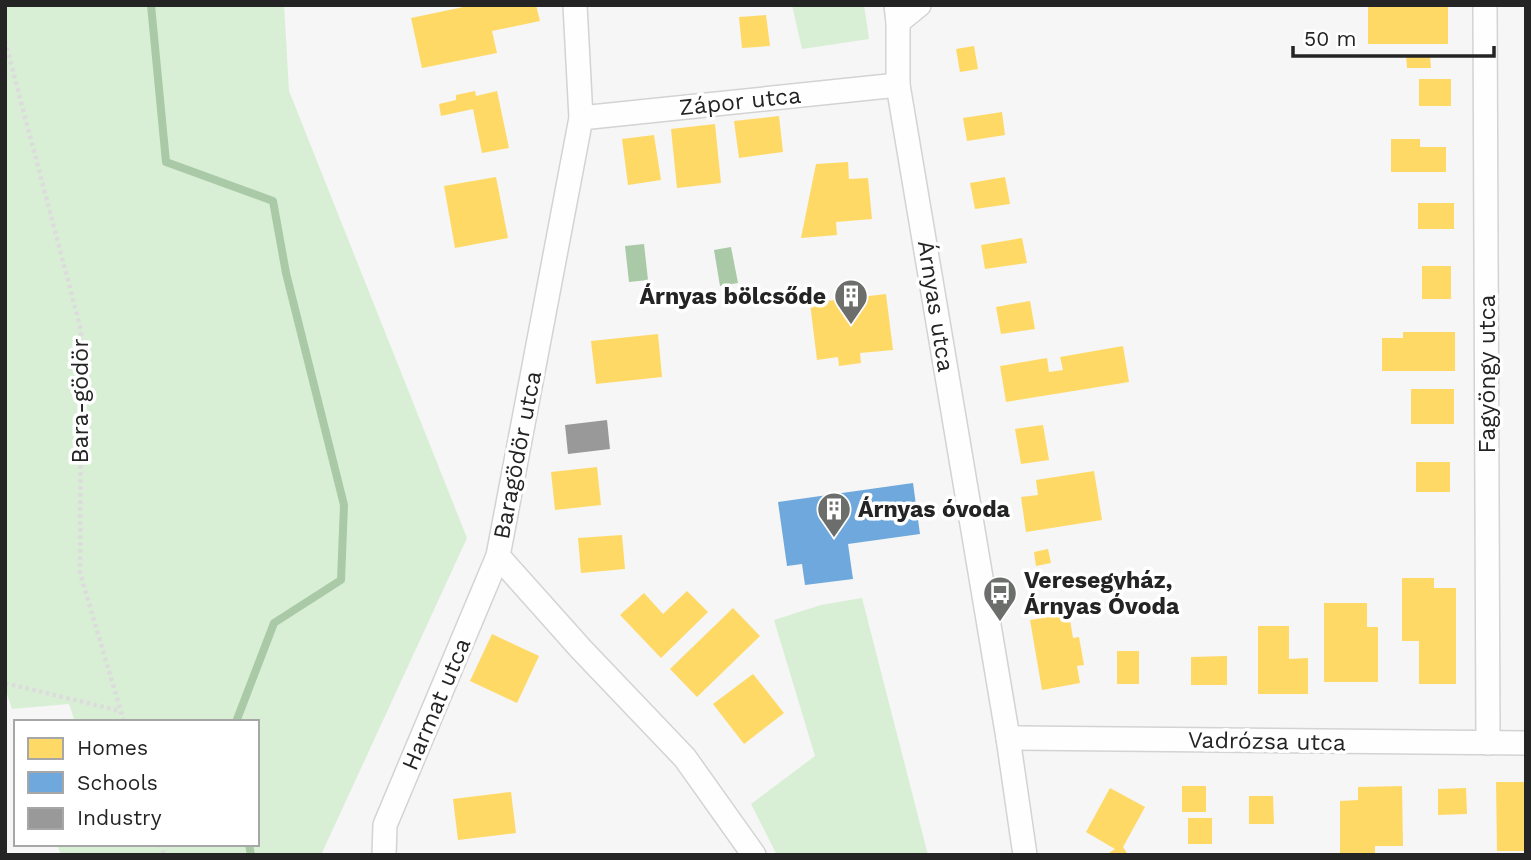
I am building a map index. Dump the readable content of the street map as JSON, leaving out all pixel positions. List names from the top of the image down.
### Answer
{
  "streets": {
    "street": [
      "Zápor utca",
      "Árnyas utca",
      "Fagyöngy utca",
      "Baragödör utca",
      "Harmat utca",
      "Vadrózsa utca"
    ],
    "path": ["Bara-gödör"]
  },
  "crossings": [
    ["Zápor utca", "Árnyas utca"],
    ["Zápor utca", "Baragödör utca"],
    ["Árnyas utca", "Vadrózsa utca"],
    ["Fagyöngy utca", "Vadrózsa utca"],
    ["Baragödör utca", "Harmat utca"]
  ],
  "places": {
    "building": ["Árnyas bölcsőde", "Árnyas óvoda"],
    "bus stop": ["Veresegyház, Árnyas Óvoda"]
  },
  "legend": ["Homes", "Schools", "Industry"],
  "scale_bar": "50 m"
}
